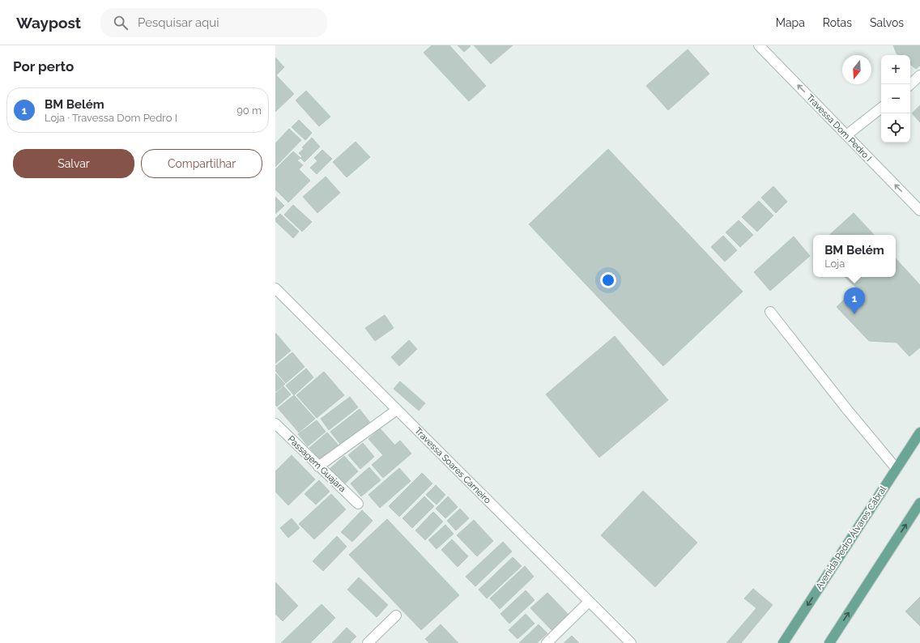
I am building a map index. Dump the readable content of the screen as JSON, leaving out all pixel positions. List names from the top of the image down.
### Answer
{
  "streets": {
    "main road": ["Avenida Pedro Álvares Cabral"],
    "street": ["Travessa Dom Pedro I", "Passagem Guajara", "Travessa Soares Carneiro"]
  },
  "one_way": ["Travessa Dom Pedro I"],
  "north": "bottom",
  "page": {
    "header": "Waypost",
    "search": "Pesquisar aqui",
    "nav": ["Mapa", "Rotas", "Salvos"],
    "heading": "Por perto",
    "map_buttons": ["+", "−"],
    "list": [
      {
        "mark": "1",
        "name": "BM Belém",
        "note": "Loja · Travessa Dom Pedro I",
        "value": "90 m"
      }
    ],
    "buttons": ["Salvar", "Compartilhar"],
    "popup": ["BM Belém", "Loja"],
    "pins": "1"
  }
}
